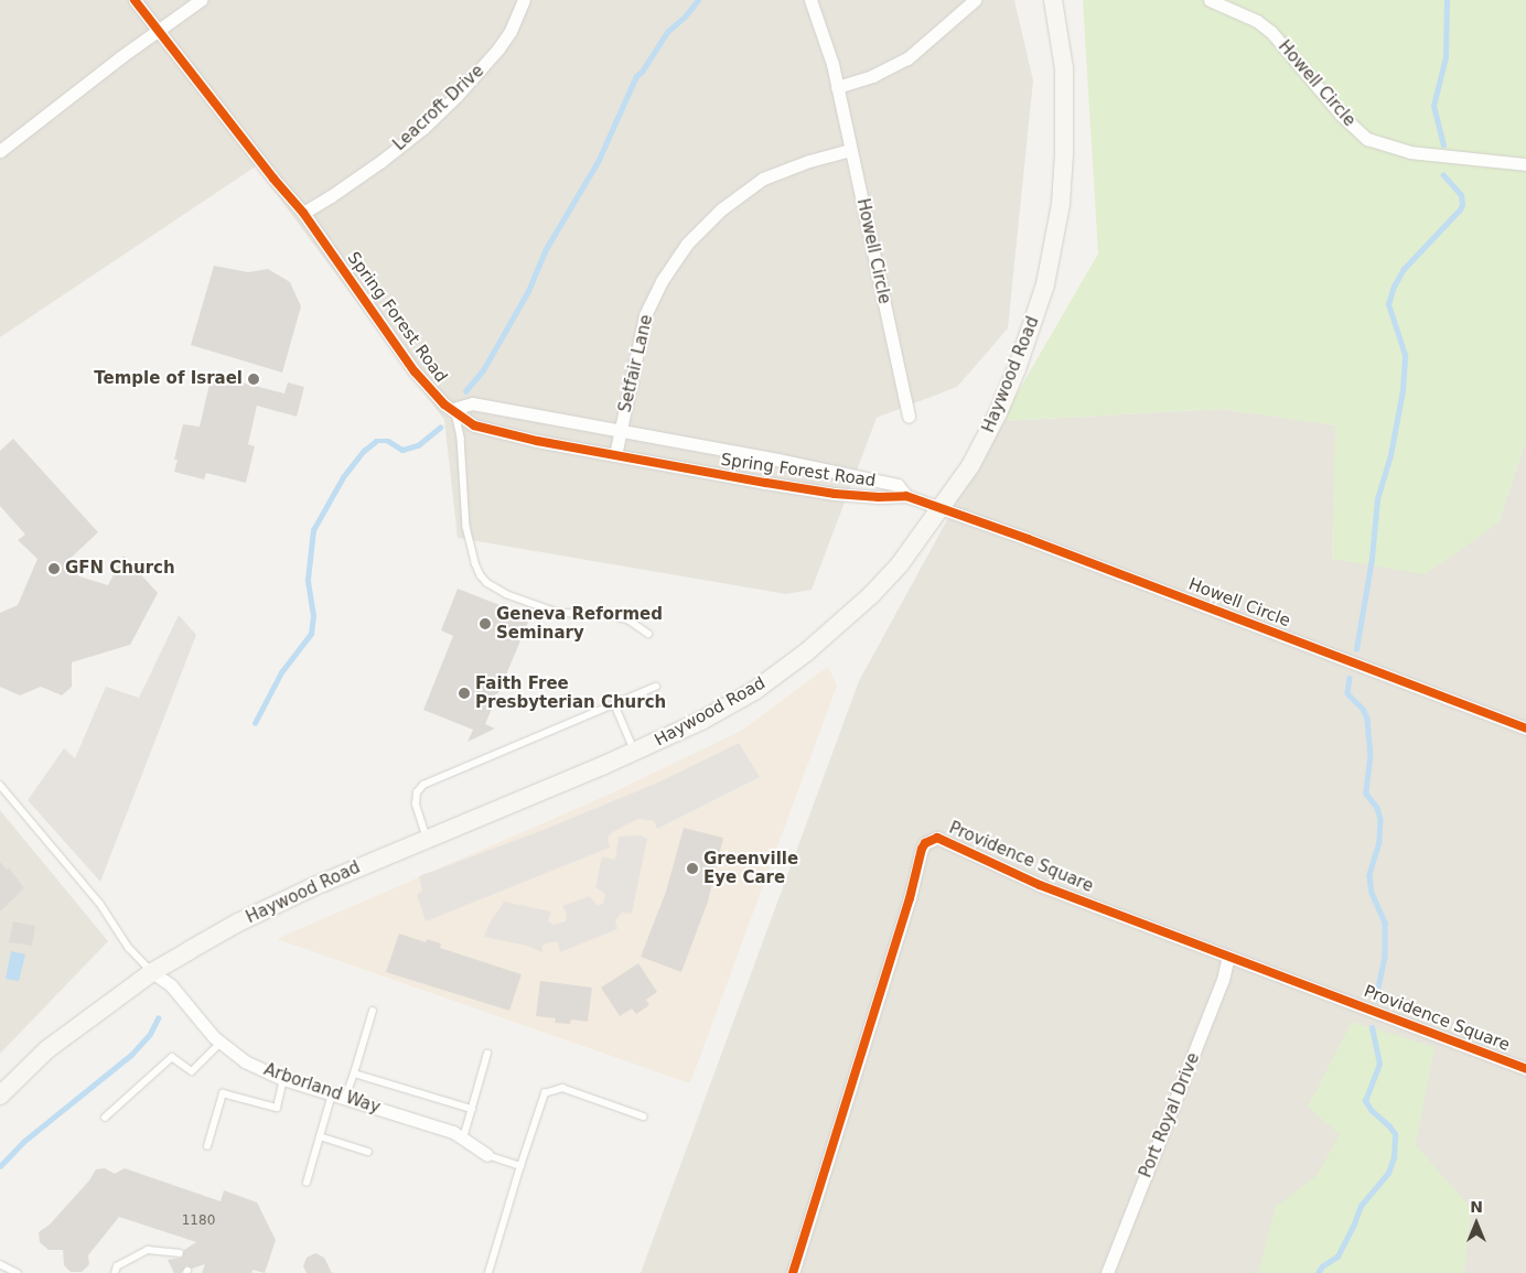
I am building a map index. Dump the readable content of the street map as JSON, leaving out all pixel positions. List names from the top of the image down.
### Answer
{
  "streets": {
    "main road": ["Haywood Road"],
    "street": [
      "Howell Circle",
      "Leacroft Drive",
      "Spring Forest Road",
      "Setfair Lane",
      "Providence Square",
      "Arborland Way",
      "Port Royal Drive"
    ]
  },
  "crossings": [
    ["Howell Circle", "Spring Forest Road"],
    ["Howell Circle", "Setfair Lane"],
    ["Howell Circle", "Haywood Road"],
    ["Leacroft Drive", "Spring Forest Road"],
    ["Spring Forest Road", "Setfair Lane"],
    ["Spring Forest Road", "Haywood Road"],
    ["Haywood Road", "Arborland Way"],
    ["Providence Square", "Port Royal Drive"]
  ],
  "places": [
    "Temple of Israel",
    "GFN Church",
    "Geneva Reformed Seminary",
    "Faith Free Presbyterian Church",
    "Greenville Eye Care"
  ],
  "house_numbers": ["1180"],
  "north": "top"
}
